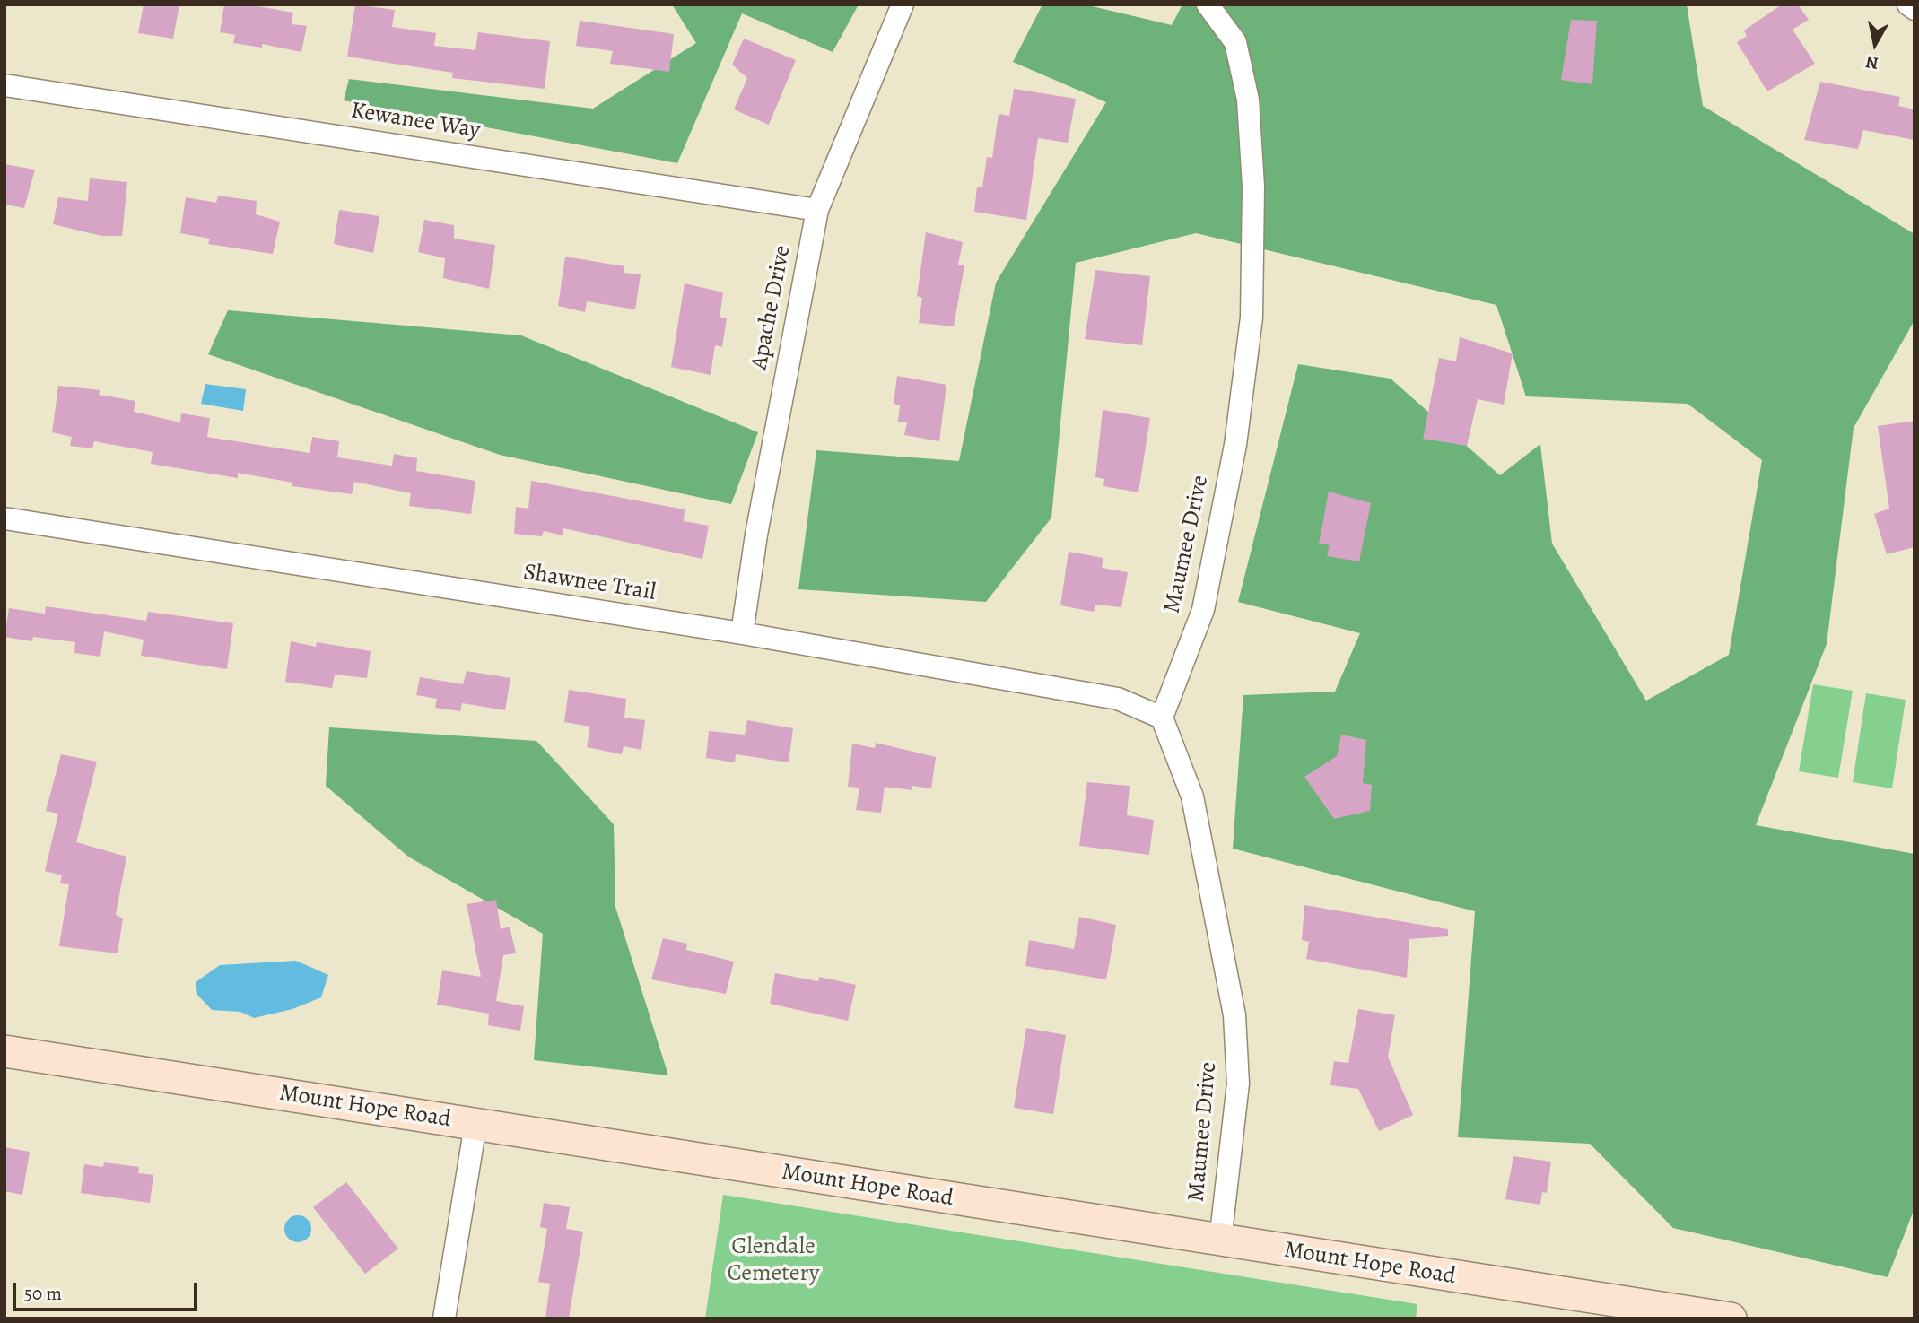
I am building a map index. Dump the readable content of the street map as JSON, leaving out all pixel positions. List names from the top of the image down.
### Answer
{
  "streets": {
    "street": [
      "Kewanee Way",
      "Apache Drive",
      "Maumee Drive",
      "Shawnee Trail",
      "Mount Hope Road"
    ]
  },
  "crossings": [
    ["Kewanee Way", "Apache Drive"],
    ["Apache Drive", "Shawnee Trail"],
    ["Maumee Drive", "Shawnee Trail"],
    ["Maumee Drive", "Mount Hope Road"]
  ],
  "parks": ["Glendale Cemetery"],
  "scale_bar": "50 m",
  "north": "bottom"
}
